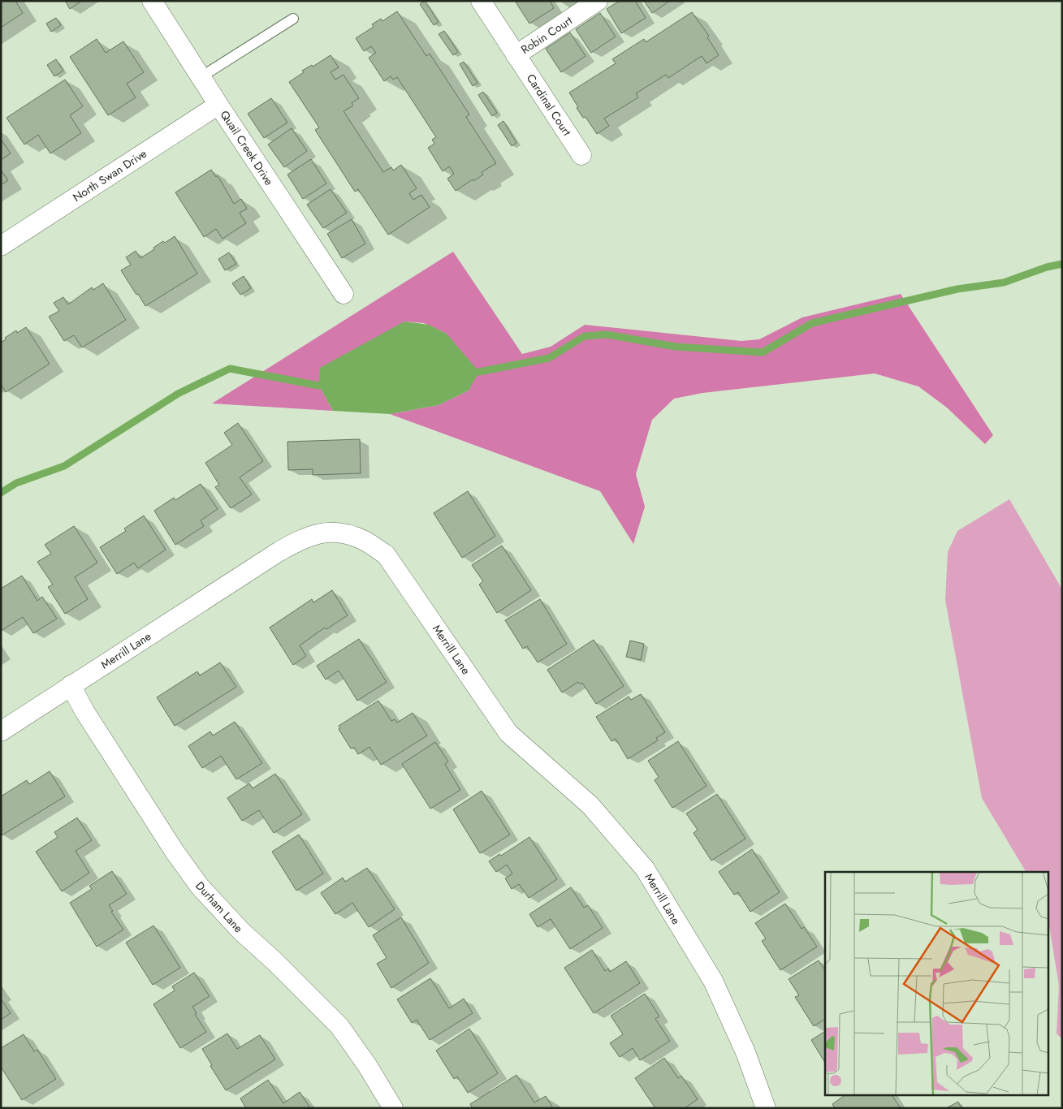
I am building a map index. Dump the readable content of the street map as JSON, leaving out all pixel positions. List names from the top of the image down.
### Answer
{
  "streets": {
    "street": [
      "Robin Court",
      "Cardinal Court",
      "Quail Creek Drive",
      "North Swan Drive",
      "Merrill Lane",
      "Durham Lane"
    ]
  },
  "crossings": [
    ["Robin Court", "Cardinal Court"],
    ["Quail Creek Drive", "North Swan Drive"],
    ["Merrill Lane", "Durham Lane"]
  ]
}
